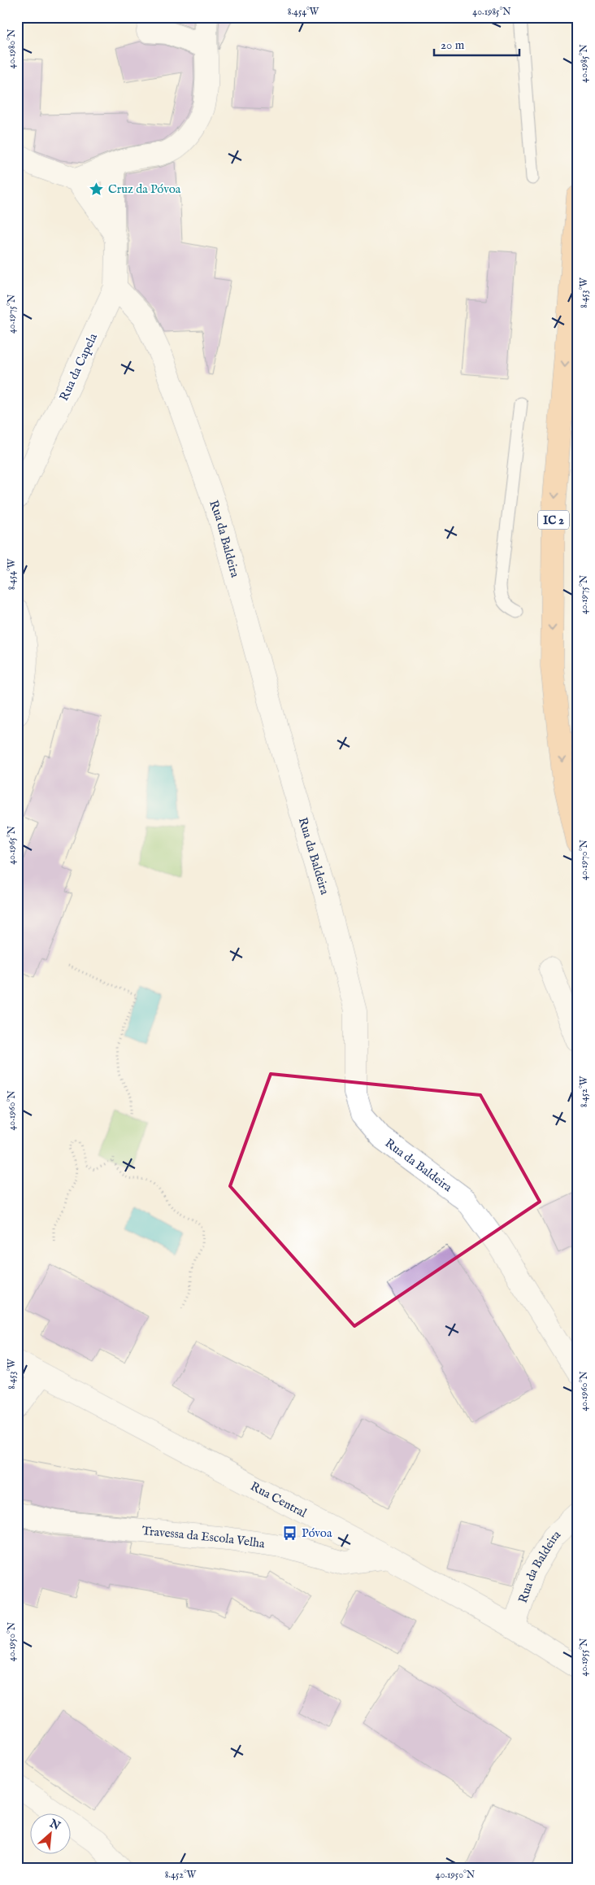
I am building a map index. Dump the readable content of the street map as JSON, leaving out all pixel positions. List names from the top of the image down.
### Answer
{
  "streets": {
    "highway": ["IC 2"],
    "street": [
      "Rua da Capela",
      "Rua da Baldeira",
      "Rua Central",
      "Travessa da Escola Velha"
    ]
  },
  "crossings": [
    ["Rua da Capela", "Rua da Baldeira"],
    ["Rua da Baldeira", "Rua Central"],
    ["Rua Central", "Travessa da Escola Velha"]
  ],
  "places": {
    "place": ["Cruz da Póvoa"],
    "bus stop": ["Póvoa"]
  },
  "scale_bar": "20 m",
  "north": "top right",
  "coordinates": [
    "8.454°W",
    "40.1985°N",
    "40.1980°N",
    "8.453°W",
    "40.1975°N",
    "40.1965°N",
    "40.1970°N",
    "8.452°W",
    "40.1960°N",
    "40.1950°N",
    "40.1955°N"
  ]
}
